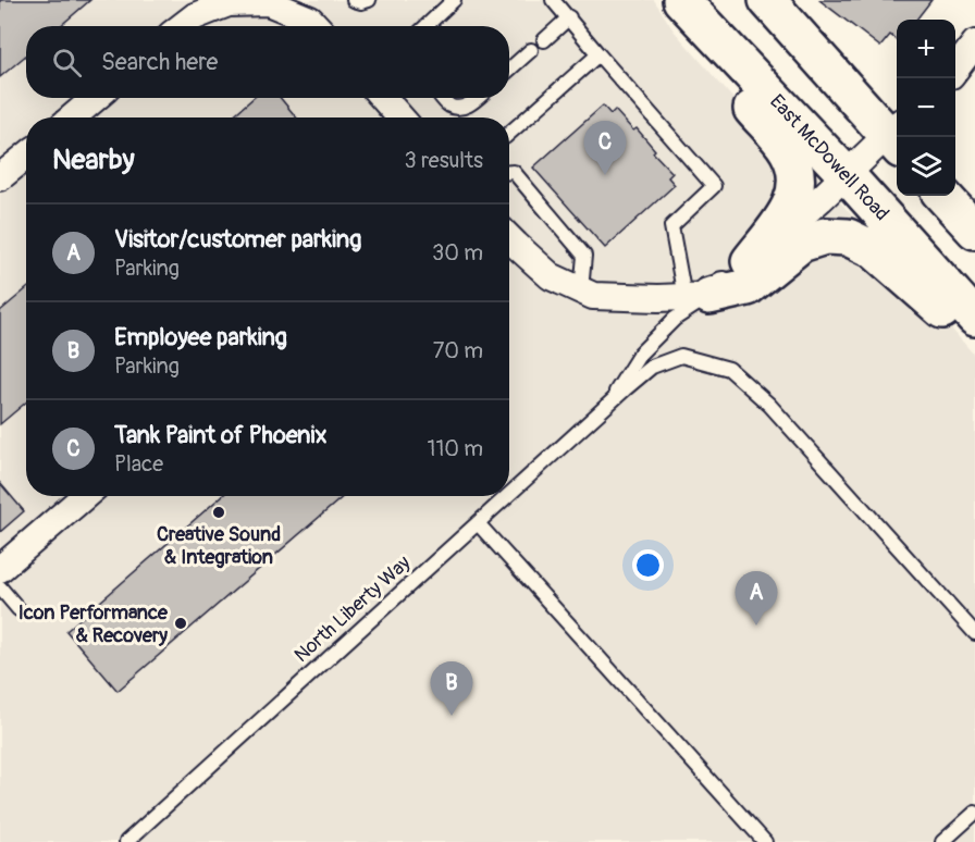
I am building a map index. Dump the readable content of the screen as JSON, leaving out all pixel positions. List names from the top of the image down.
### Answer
{
  "streets": {
    "main road": ["East McDowell Road"],
    "lane": ["North Liberty Way"]
  },
  "places": ["Creative Sound & Integration", "Icon Performance & Recovery"],
  "page": {
    "map_buttons": ["+", "−"],
    "search": "Search here",
    "heading": ["Nearby", "3 results"],
    "pins": ["C", "A", "B"],
    "list": [
      {
        "mark": "A",
        "name": "Visitor/customer parking",
        "note": "Parking",
        "value": "30 m"
      },
      {
        "mark": "B",
        "name": "Employee parking",
        "note": "Parking",
        "value": "70 m"
      },
      {
        "mark": "C",
        "name": "Tank Paint of Phoenix",
        "note": "Place",
        "value": "110 m"
      }
    ]
  }
}
